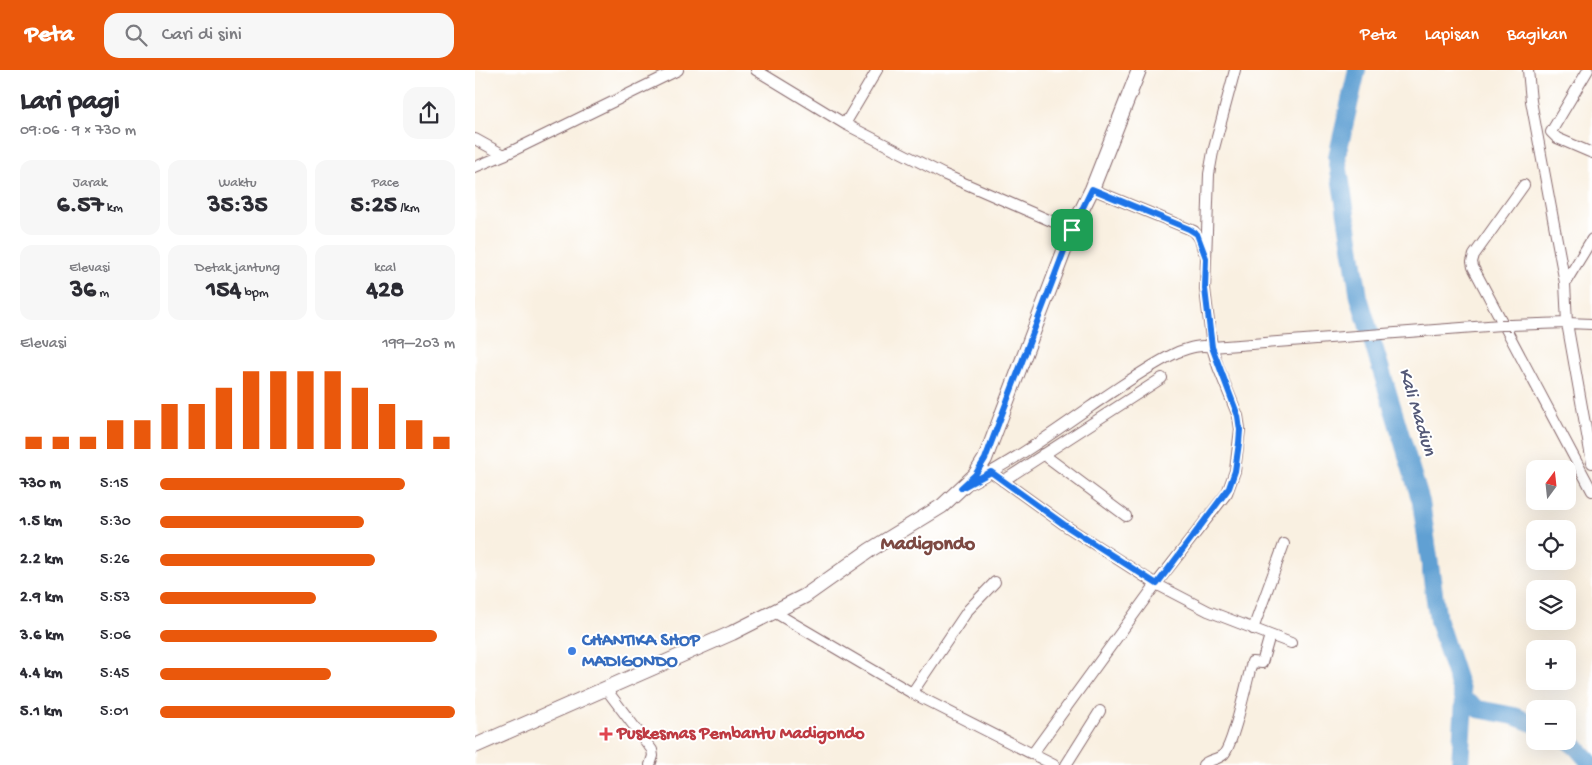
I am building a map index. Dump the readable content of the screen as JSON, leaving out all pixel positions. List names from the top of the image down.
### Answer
{
  "districts": ["Madigondo"],
  "water": ["Kali Madiun"],
  "places": {
    "other": ["CHANTIKA SHOP MADIGONDO"],
    "health": ["Puskesmas Pembantu Madigondo"]
  },
  "north": "top",
  "page": {
    "header": "Peta",
    "search": "Cari di sini",
    "nav": ["Peta", "Lapisan", "Bagikan"],
    "heading": ["Lari pagi", "09:06 · 9 × 730 m"],
    "stats": [
      ["Jarak", "6.57 km"],
      ["Waktu", "35:35"],
      ["Pace", "5:25 /km"],
      ["Elevasi", "36 m"],
      ["Detak jantung", "154 bpm"],
      ["kcal", "428"]
    ],
    "chart": ["Elevasi", "199–203 m"],
    "map_buttons": ["+", "−"],
    "list": [
      {
        "name": "730 m",
        "note": "5:15"
      },
      {
        "name": "1.5 km",
        "note": "5:30"
      },
      {
        "name": "2.2 km",
        "note": "5:26"
      },
      {
        "name": "2.9 km",
        "note": "5:53"
      },
      {
        "name": "3.6 km",
        "note": "5:06"
      },
      {
        "name": "4.4 km",
        "note": "5:45"
      },
      {
        "name": "5.1 km",
        "note": "5:01"
      }
    ]
  }
}
